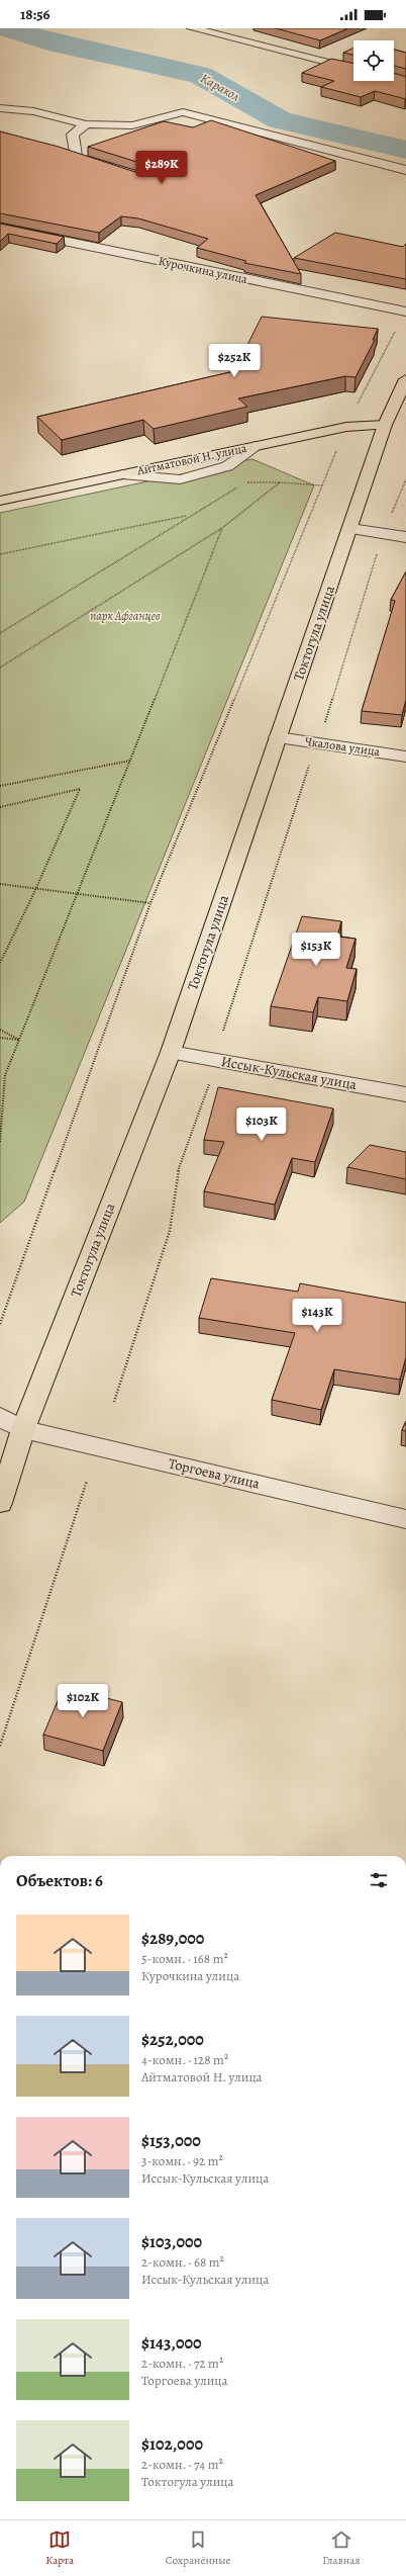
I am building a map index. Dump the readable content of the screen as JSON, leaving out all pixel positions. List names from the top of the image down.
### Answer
{
  "streets": {
    "main road": ["Айтматовой Н. улица", "Токтогула улица"],
    "street": [
      "Курочкина улица",
      "Чкалова улица",
      "Иссык-Кульская улица",
      "Торгоева улица"
    ]
  },
  "crossings": [
    ["Айтматовой Н. улица", "Токтогула улица"],
    ["Токтогула улица", "Чкалова улица"],
    ["Токтогула улица", "Иссык-Кульская улица"],
    ["Токтогула улица", "Торгоева улица"]
  ],
  "water": ["Каракол"],
  "parks": ["парк Афганцев"],
  "page": {
    "status": "18:56",
    "price": [
      "$289K",
      "$252K",
      "$153K",
      "$103K",
      "$143K",
      "$102K"
    ],
    "heading": "Объектов: 6",
    "list": [
      {
        "name": "$289,000",
        "note": "5-комн. · 168 m² · Курочкина улица"
      },
      {
        "name": "$252,000",
        "note": "4-комн. · 128 m² · Айтматовой Н. улица"
      },
      {
        "name": "$153,000",
        "note": "3-комн. · 92 m² · Иссык-Кульская улица"
      },
      {
        "name": "$103,000",
        "note": "2-комн. · 68 m² · Иссык-Кульская улица"
      },
      {
        "name": "$143,000",
        "note": "2-комн. · 72 m² · Торгоева улица"
      },
      {
        "name": "$102,000",
        "note": "2-комн. · 74 m² · Токтогула улица"
      }
    ],
    "tabs": ["Карта", "Сохранённые", "Главная"]
  }
}
